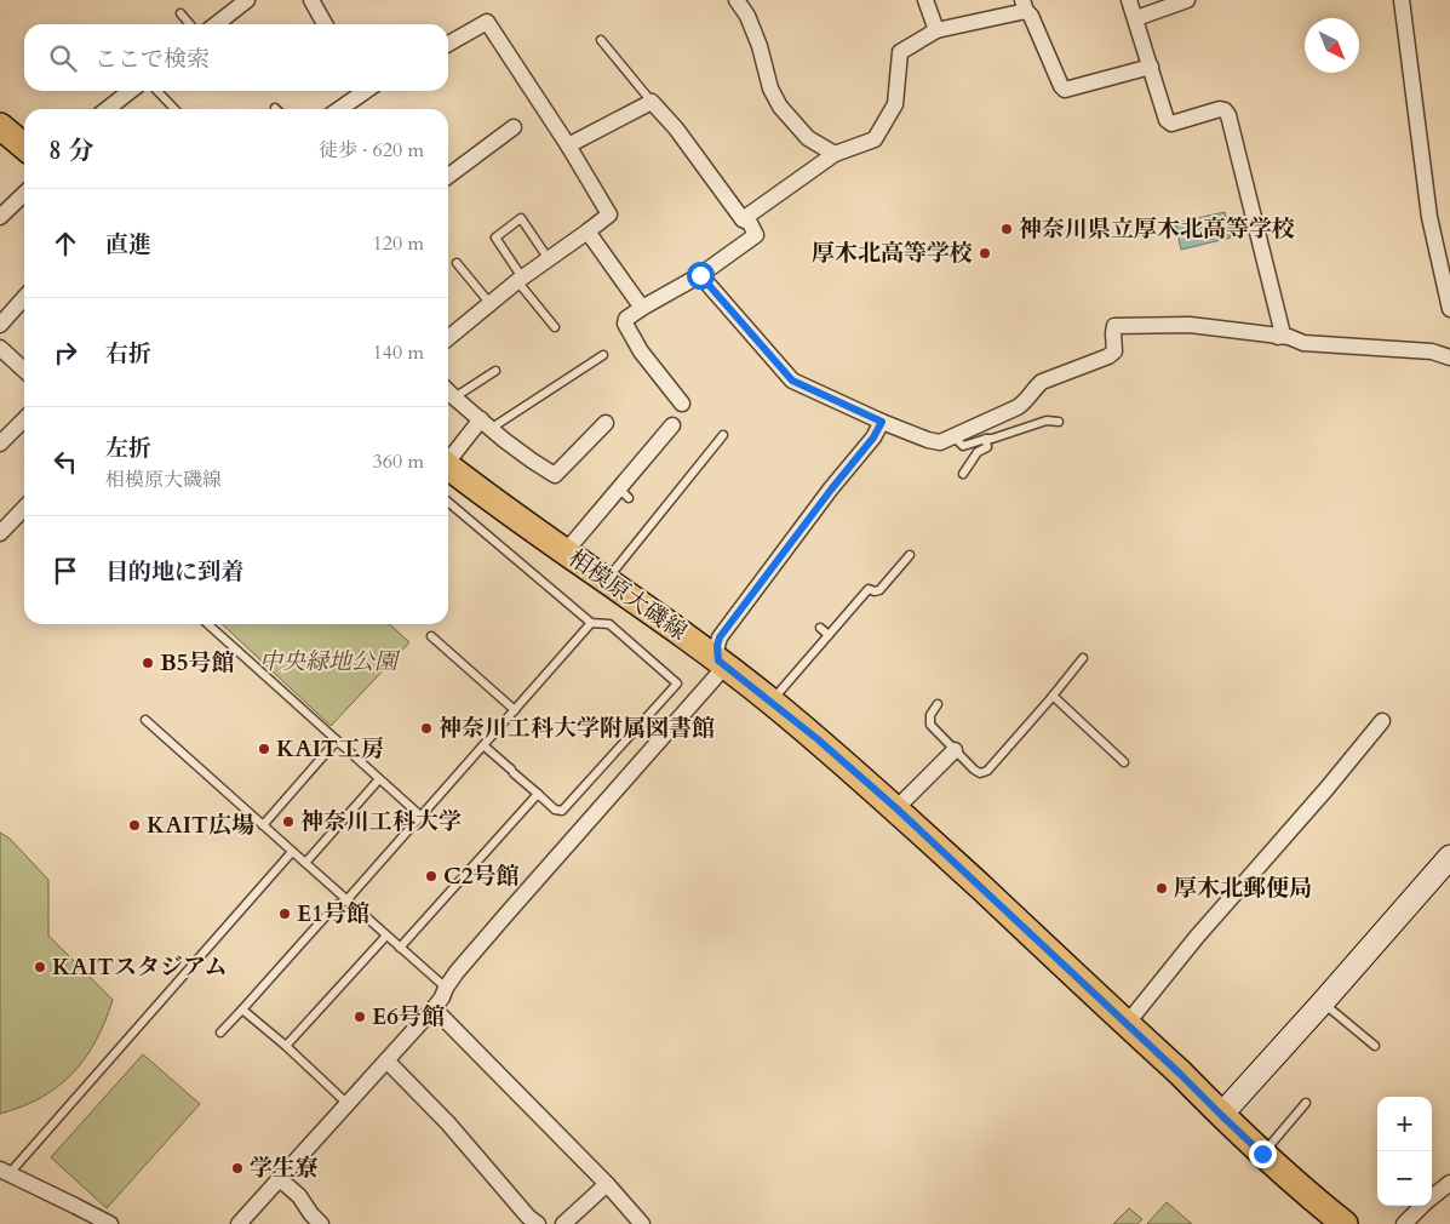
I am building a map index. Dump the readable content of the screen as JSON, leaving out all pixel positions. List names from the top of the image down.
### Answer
{
  "streets": {
    "main road": ["相模原大磯線"]
  },
  "parks": ["中央緑地公園"],
  "places": [
    "神奈川県立厚木北高等学校",
    "厚木北高等学校",
    "B5号館",
    "神奈川工科大学附属図書館",
    "KAIT工房",
    "神奈川工科大学",
    "KAIT広場",
    "C2号館",
    "厚木北郵便局",
    "E1号館",
    "KAITスタジアム",
    "E6号館",
    "学生寮"
  ],
  "north": "bottom right",
  "page": {
    "search": "ここで検索",
    "heading": ["8 分", "徒歩 · 620 m"],
    "list": [
      ["直進", "120 m"],
      ["右折", "140 m"],
      ["左折", "相模原大磯線", "360 m"],
      "目的地に到着"
    ],
    "map_buttons": ["+", "−"]
  }
}
